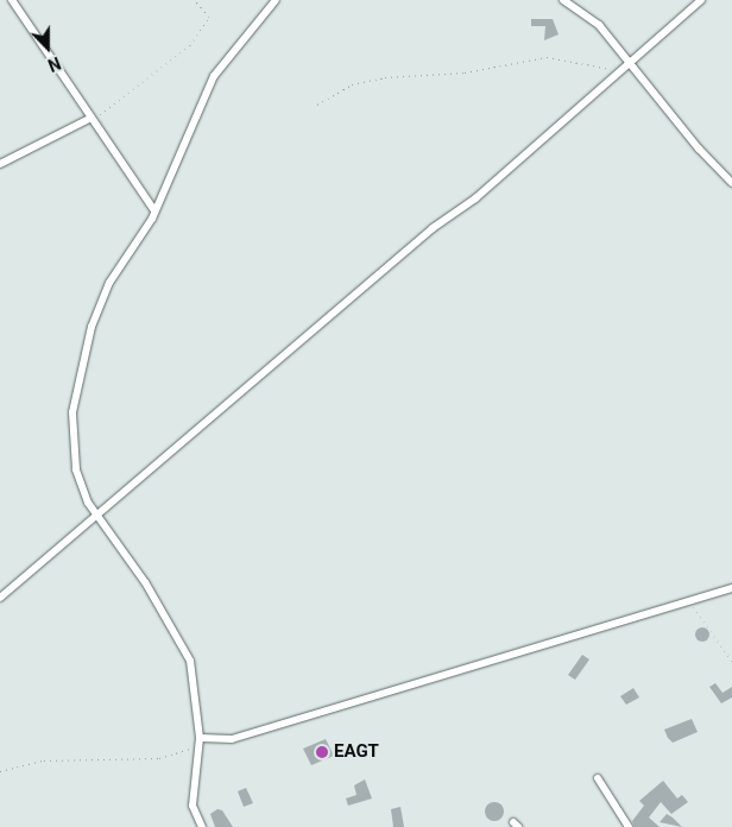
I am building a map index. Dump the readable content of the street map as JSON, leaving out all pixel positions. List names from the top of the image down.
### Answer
{
  "places": ["EAGT"],
  "north": "bottom"
}
